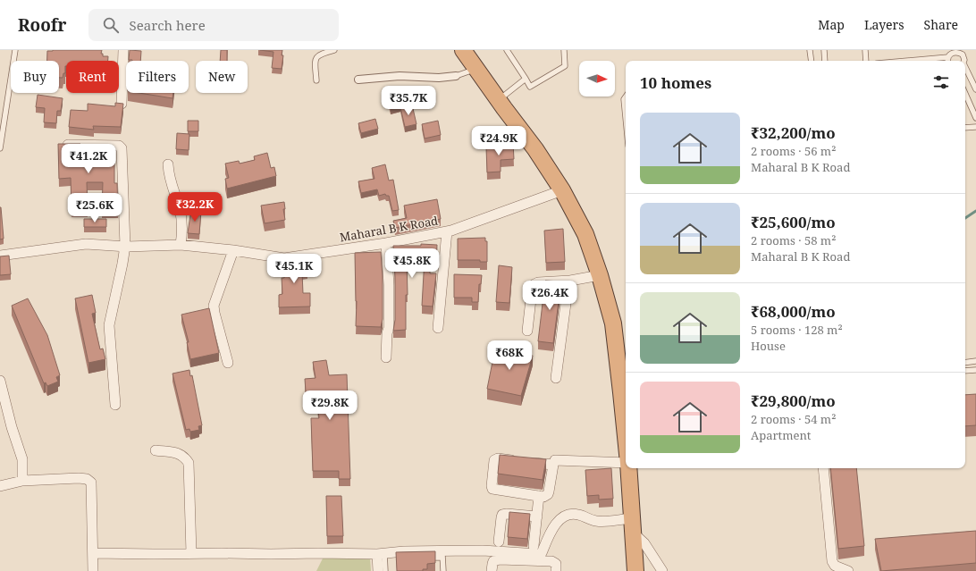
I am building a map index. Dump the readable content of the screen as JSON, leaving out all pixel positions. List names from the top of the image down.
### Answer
{
  "streets": {
    "street": ["Maharal B K Road"]
  },
  "north": "right",
  "page": {
    "header": "Roofr",
    "search": "Search here",
    "nav": ["Map", "Layers", "Share"],
    "chip": [
      "Buy",
      "Rent",
      "Filters",
      "New"
    ],
    "heading": "10 homes",
    "price": [
      "₹35.7K",
      "₹24.9K",
      "₹41.2K",
      "₹32.2K",
      "₹25.6K",
      "₹45.8K",
      "₹45.1K",
      "₹26.4K",
      "₹68K",
      "₹29.8K"
    ],
    "list": [
      {
        "name": "₹32,200/mo",
        "note": "2 rooms · 56 m² · Maharal B K Road"
      },
      {
        "name": "₹25,600/mo",
        "note": "2 rooms · 58 m² · Maharal B K Road"
      },
      {
        "name": "₹68,000/mo",
        "note": "5 rooms · 128 m² · House"
      },
      {
        "name": "₹29,800/mo",
        "note": "2 rooms · 54 m² · Apartment"
      }
    ]
  }
}
